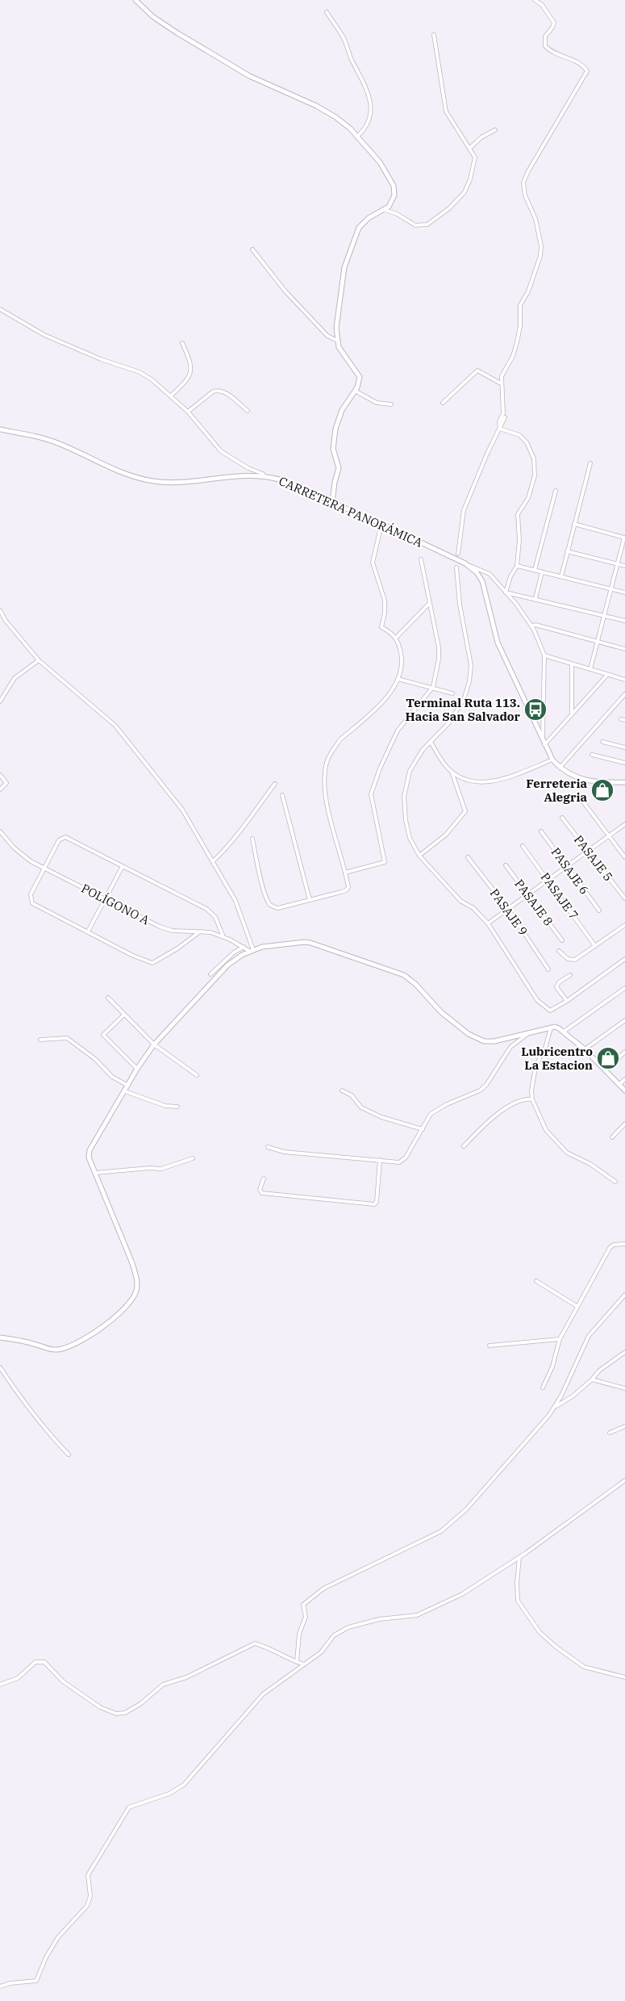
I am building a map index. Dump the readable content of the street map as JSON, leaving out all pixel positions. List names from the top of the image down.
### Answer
{
  "streets": {
    "street": [
      "CARRETERA PANORÁMICA",
      "PASAJE 5",
      "PASAJE 6",
      "PASAJE 7",
      "PASAJE 8",
      "POLÍGONO A",
      "PASAJE 9"
    ]
  },
  "places": {
    "bus stop": ["Terminal Ruta 113. Hacia San Salvador"],
    "shop": ["Ferreteria Alegria", "Lubricentro La Estacion"]
  }
}
